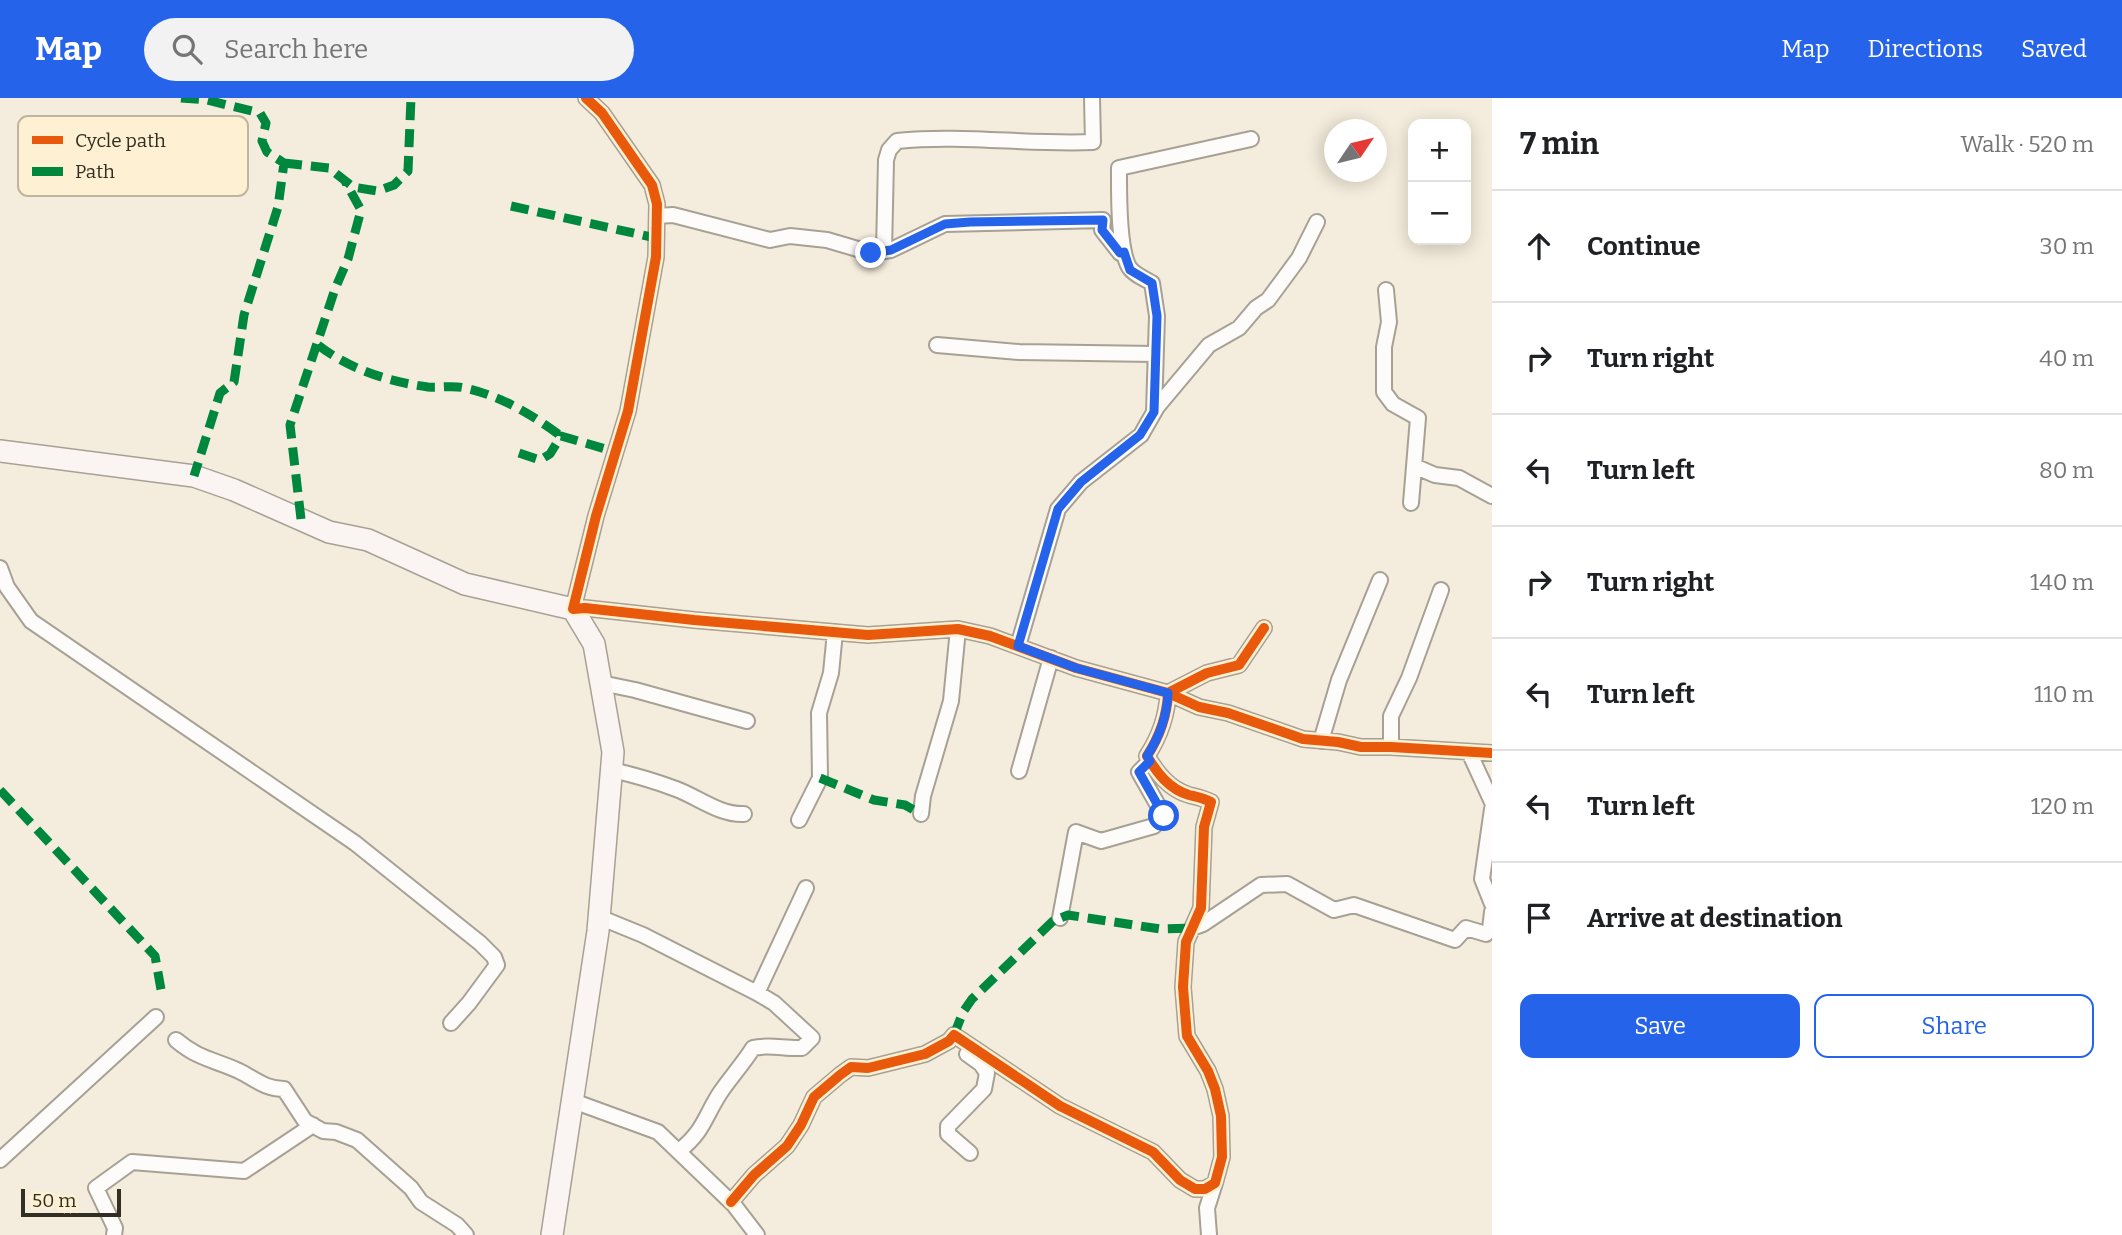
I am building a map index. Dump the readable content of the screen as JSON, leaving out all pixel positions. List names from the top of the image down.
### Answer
{
  "legend": ["Cycle path", "Path"],
  "scale_bar": "50 m",
  "north": "top right",
  "page": {
    "header": "Map",
    "search": "Search here",
    "nav": ["Map", "Directions", "Saved"],
    "heading": ["7 min", "Walk · 520 m"],
    "map_buttons": ["+", "−"],
    "list": [
      ["Continue", "30 m"],
      ["Turn right", "40 m"],
      ["Turn left", "80 m"],
      ["Turn right", "140 m"],
      ["Turn left", "110 m"],
      ["Turn left", "120 m"],
      "Arrive at destination"
    ],
    "buttons": ["Save", "Share"],
    "scale": "50 m"
  }
}
